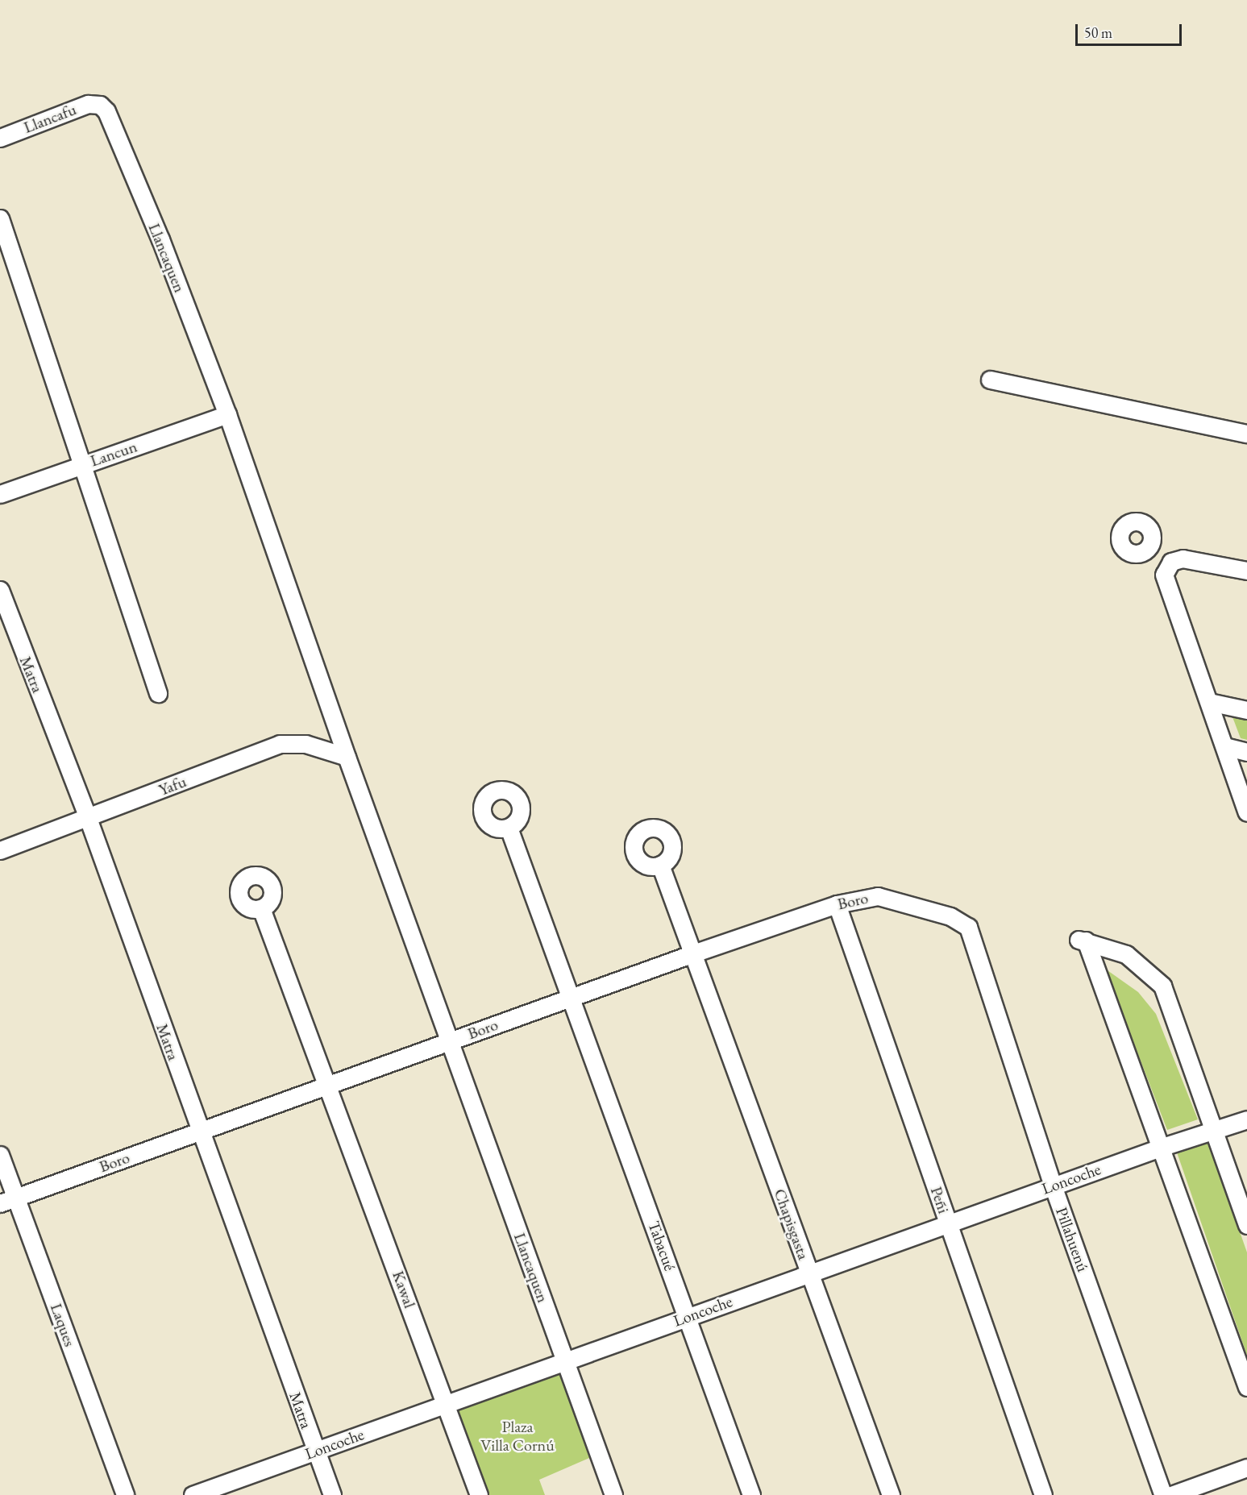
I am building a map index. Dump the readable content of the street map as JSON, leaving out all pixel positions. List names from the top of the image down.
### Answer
{
  "streets": {
    "street": [
      "Llancafu",
      "Llancaquen",
      "Lancun",
      "Matra",
      "Yafu",
      "Boro",
      "Loncoche",
      "Peñi",
      "Chapisgasta",
      "Pillahuenú",
      "Tabacué",
      "Kawal",
      "Laques"
    ]
  },
  "crossings": [
    ["Llancafu", "Llancaquen"],
    ["Llancaquen", "Lancun"],
    ["Llancaquen", "Yafu"],
    ["Llancaquen", "Boro"],
    ["Llancaquen", "Loncoche"],
    ["Matra", "Yafu"],
    ["Matra", "Boro"],
    ["Matra", "Loncoche"],
    ["Boro", "Peñi"],
    ["Boro", "Chapisgasta"],
    ["Boro", "Pillahuenú"],
    ["Boro", "Tabacué"],
    ["Boro", "Kawal"],
    ["Boro", "Laques"],
    ["Loncoche", "Peñi"],
    ["Loncoche", "Chapisgasta"],
    ["Loncoche", "Pillahuenú"],
    ["Loncoche", "Tabacué"],
    ["Loncoche", "Kawal"]
  ],
  "parks": ["Plaza Villa Cornú"],
  "scale_bar": "50 m"
}
